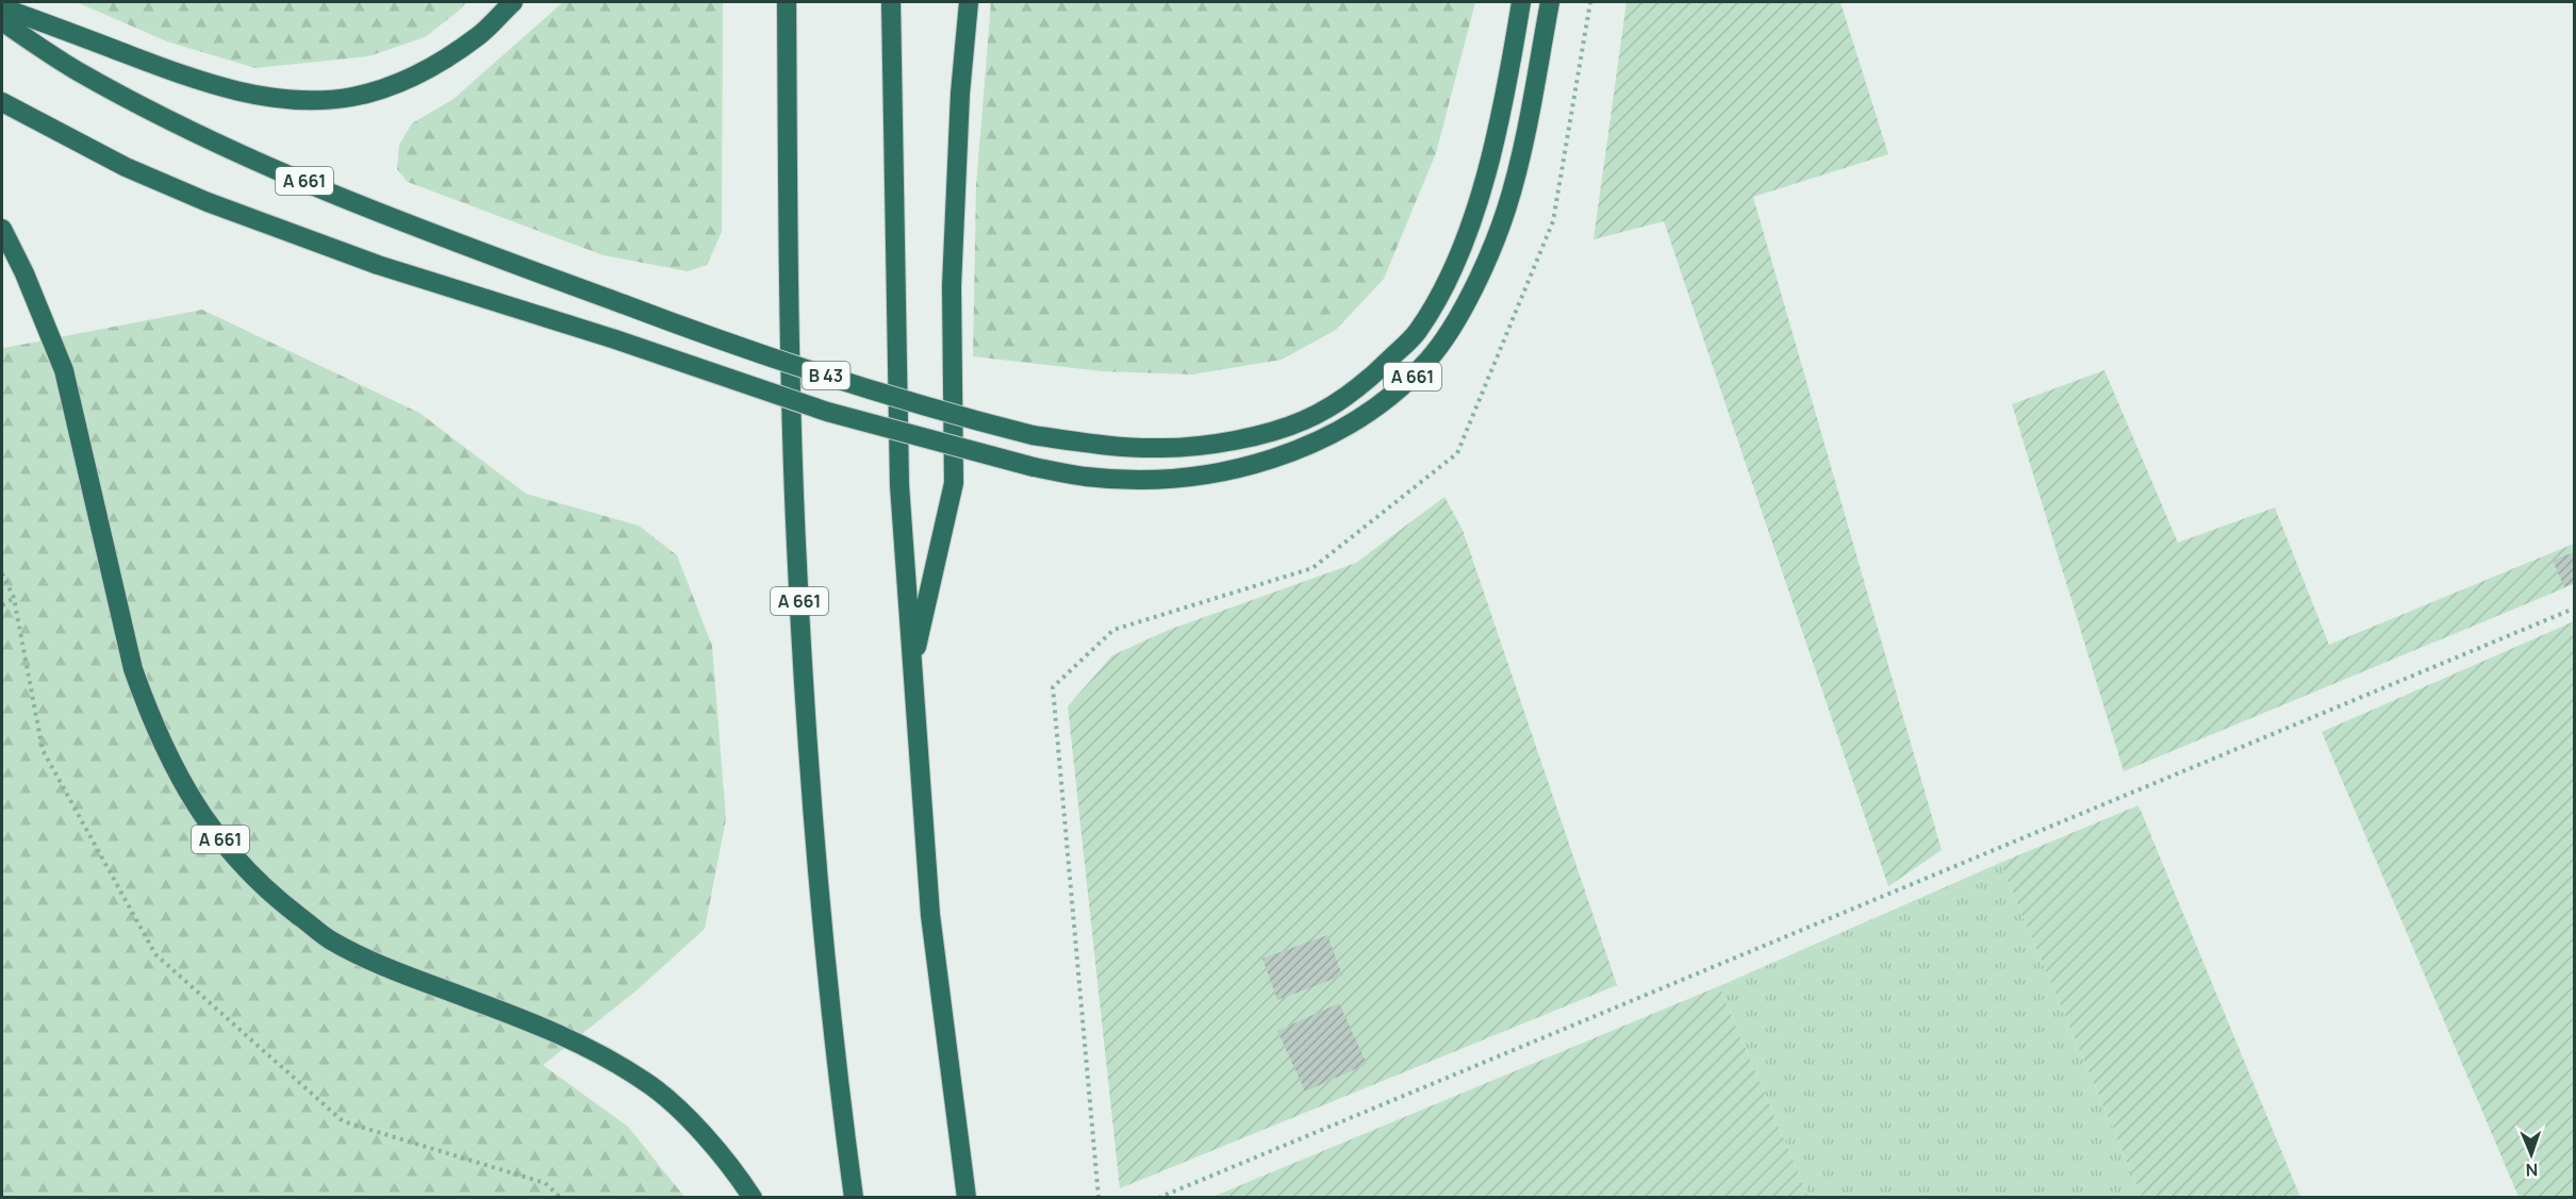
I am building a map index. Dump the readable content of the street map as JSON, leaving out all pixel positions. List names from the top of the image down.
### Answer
{
  "streets": {
    "highway": ["A 661", "B 43"]
  },
  "crossings": [
    ["A 661", "B 43"]
  ],
  "north": "bottom"
}
